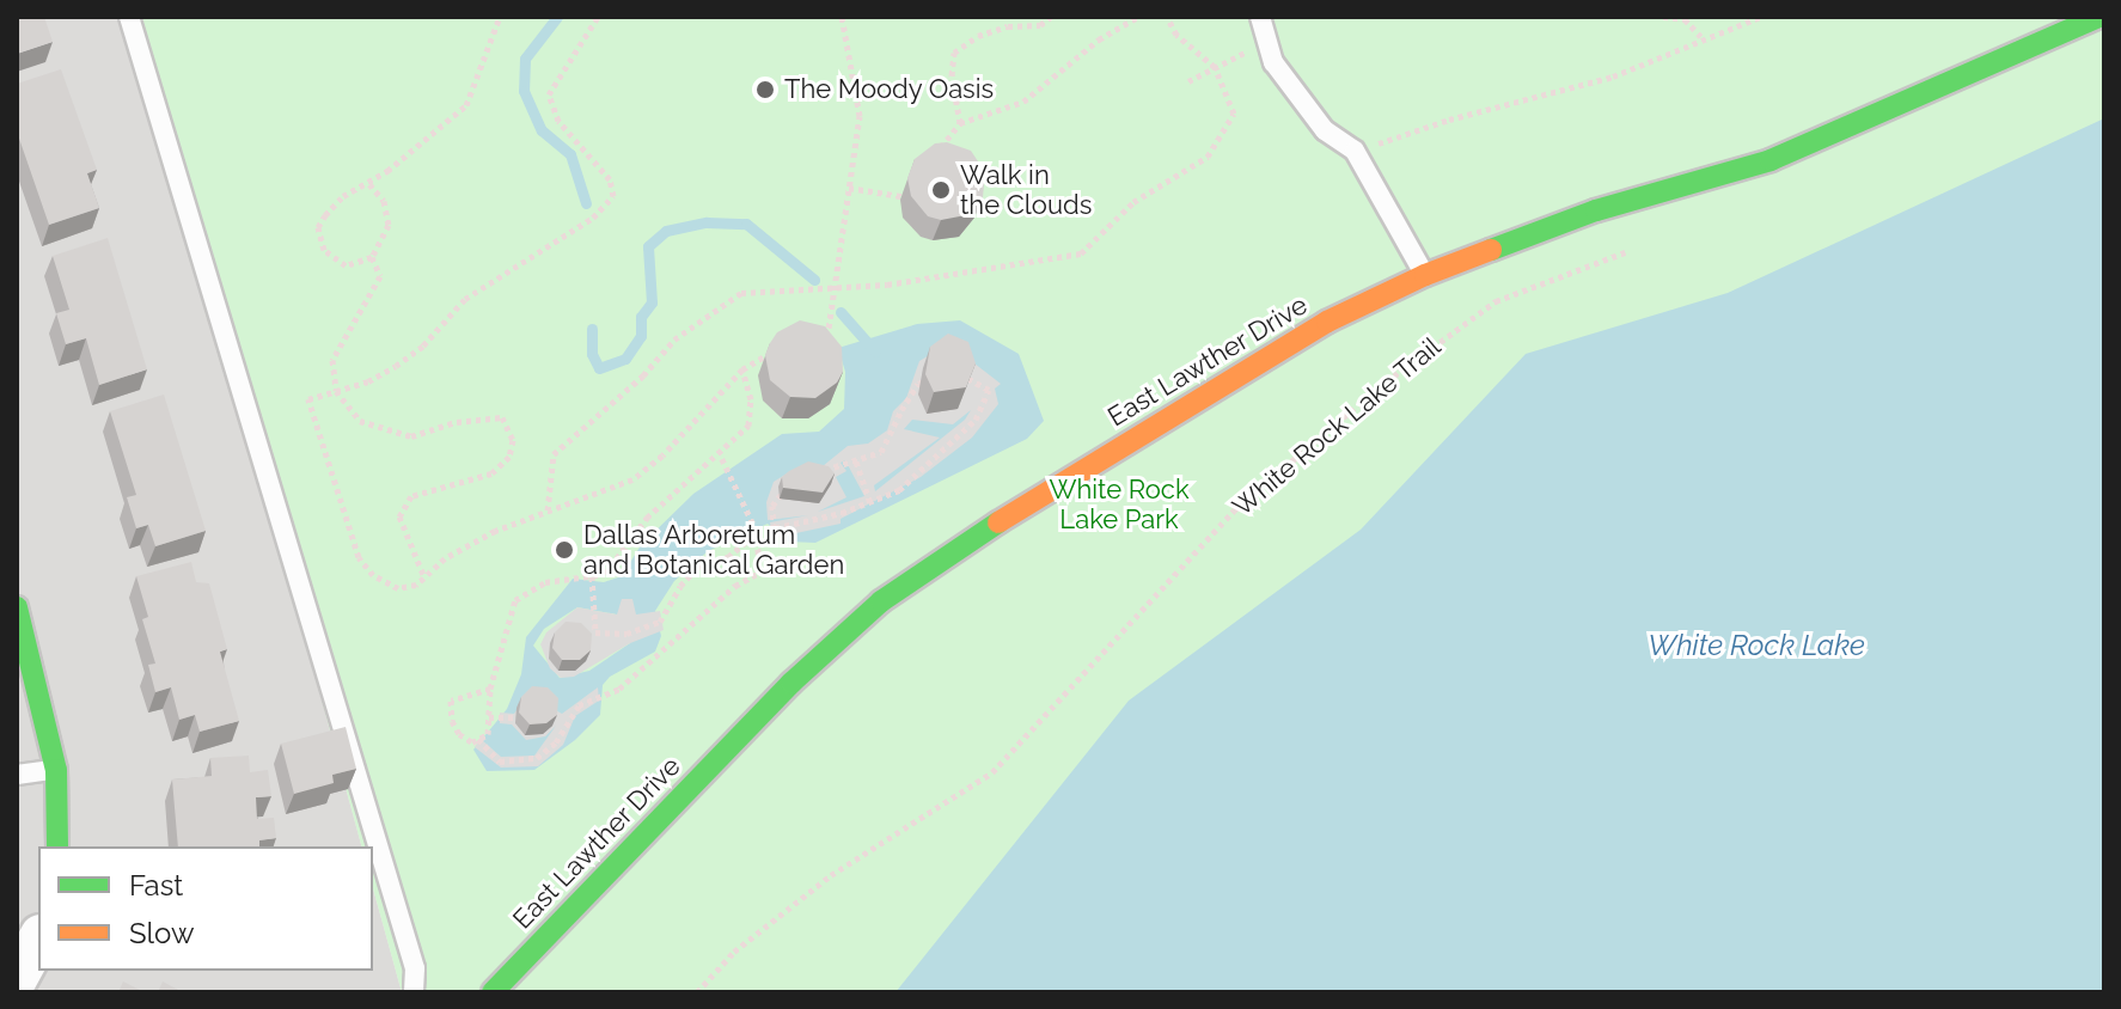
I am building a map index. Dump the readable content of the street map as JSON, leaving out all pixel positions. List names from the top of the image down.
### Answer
{
  "streets": {
    "street": ["East Lawther Drive"],
    "path": ["White Rock Lake Trail"]
  },
  "water": ["White Rock Lake"],
  "parks": ["White Rock Lake Park"],
  "places": ["The Moody Oasis", "Walk in the Clouds", "Dallas Arboretum and Botanical Garden"],
  "legend": ["Fast", "Slow"]
}
